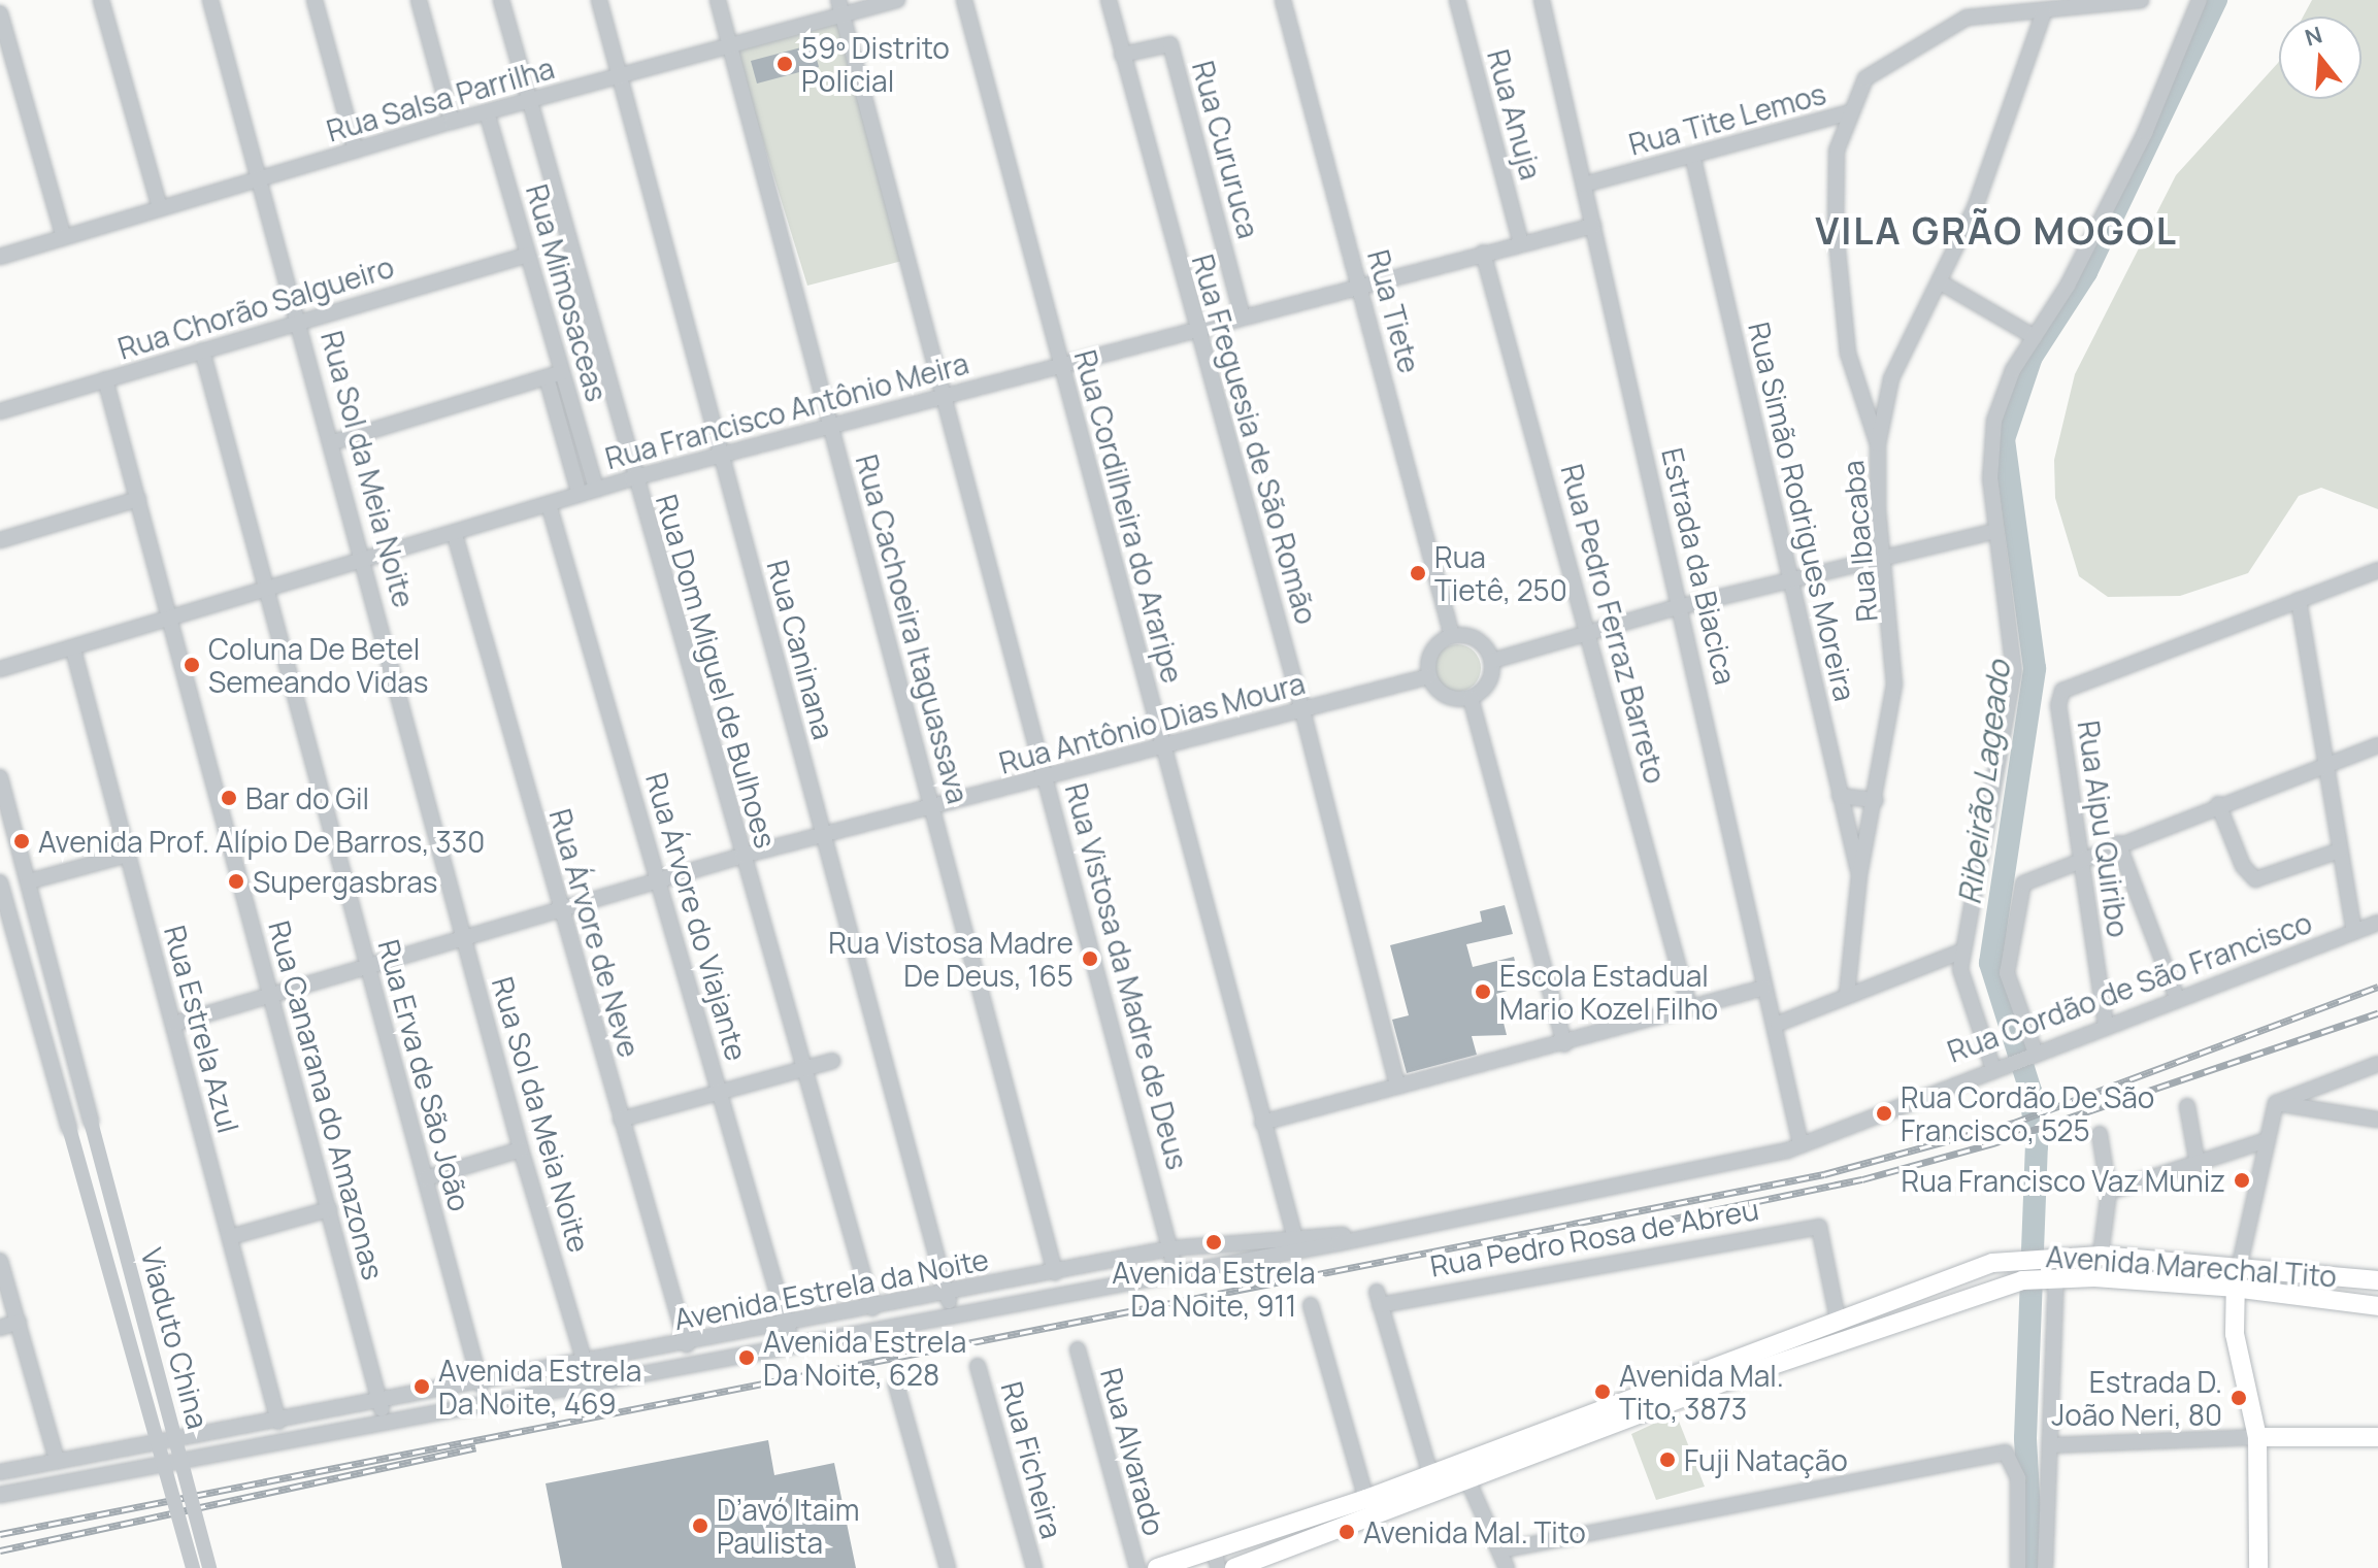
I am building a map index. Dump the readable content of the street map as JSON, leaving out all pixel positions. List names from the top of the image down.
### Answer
{
  "streets": {
    "main road": ["Avenida Marechal Tito"],
    "street": [
      "Rua Salsa Parrilha",
      "Rua Anuja",
      "Rua Tite Lemos",
      "Rua Cururuca",
      "Rua Mimosaceas",
      "Rua Chorão Salgueiro",
      "Rua Tiete",
      "Rua Francisco Antônio Meira",
      "Rua Freguesia de São Romão",
      "Rua Sol da Meia Noite",
      "Rua Simão Rodrigues Moreira",
      "Rua Cordilheira do Araripe",
      "Rua Ibacaba",
      "Estrada da Biacica",
      "Rua Pedro Ferraz Barreto",
      "Rua Cachoeira Itaguassava",
      "Rua Caninana",
      "Rua Dom Miguel de Bulhoes",
      "Rua Antônio Dias Moura",
      "Rua Aipu Quiribo",
      "Rua Árvore do Viajante",
      "Rua Árvore de Neve",
      "Rua Vistosa da Madre de Deus",
      "Rua Cordão de São Francisco",
      "Rua Estrela Azul",
      "Rua Erva de São João",
      "Rua Canarana do Amazonas",
      "Rua Pedro Rosa de Abreu",
      "Avenida Estrela da Noite",
      "Viaduto China",
      "Rua Alvarado",
      "Rua Ficheira"
    ]
  },
  "crossings": [
    ["Rua Salsa Parrilha", "Rua Mimosaceas"],
    ["Rua Salsa Parrilha", "Rua Sol da Meia Noite"],
    ["Rua Salsa Parrilha", "Rua Cachoeira Itaguassava"],
    ["Rua Salsa Parrilha", "Rua Caninana"],
    ["Rua Salsa Parrilha", "Rua Dom Miguel de Bulhoes"],
    ["Rua Salsa Parrilha", "Rua Vistosa da Madre de Deus"],
    ["Rua Anuja", "Rua Francisco Antônio Meira"],
    ["Rua Tite Lemos", "Rua Simão Rodrigues Moreira"],
    ["Rua Tite Lemos", "Rua Ibacaba"],
    ["Rua Tite Lemos", "Estrada da Biacica"],
    ["Rua Cururuca", "Rua Francisco Antônio Meira"],
    ["Rua Cururuca", "Rua Freguesia de São Romão"],
    ["Rua Mimosaceas", "Rua Chorão Salgueiro"],
    ["Rua Mimosaceas", "Rua Francisco Antônio Meira"],
    ["Rua Chorão Salgueiro", "Rua Sol da Meia Noite"],
    ["Rua Chorão Salgueiro", "Rua Erva de São João"],
    ["Rua Chorão Salgueiro", "Rua Canarana do Amazonas"],
    ["Rua Tiete", "Rua Francisco Antônio Meira"],
    ["Rua Tiete", "Rua Antônio Dias Moura"],
    ["Rua Francisco Antônio Meira", "Rua Freguesia de São Romão"],
    ["Rua Francisco Antônio Meira", "Rua Sol da Meia Noite"],
    ["Rua Francisco Antônio Meira", "Rua Cordilheira do Araripe"],
    ["Rua Francisco Antônio Meira", "Estrada da Biacica"],
    ["Rua Francisco Antônio Meira", "Rua Pedro Ferraz Barreto"],
    ["Rua Francisco Antônio Meira", "Rua Cachoeira Itaguassava"],
    ["Rua Francisco Antônio Meira", "Rua Caninana"],
    ["Rua Francisco Antônio Meira", "Rua Dom Miguel de Bulhoes"],
    ["Rua Francisco Antônio Meira", "Rua Árvore do Viajante"],
    ["Rua Francisco Antônio Meira", "Rua Árvore de Neve"],
    ["Rua Francisco Antônio Meira", "Rua Vistosa da Madre de Deus"],
    ["Rua Francisco Antônio Meira", "Rua Estrela Azul"],
    ["Rua Francisco Antônio Meira", "Rua Erva de São João"],
    ["Rua Francisco Antônio Meira", "Rua Canarana do Amazonas"],
    ["Rua Freguesia de São Romão", "Rua Antônio Dias Moura"],
    ["Rua Sol da Meia Noite", "Rua Antônio Dias Moura"],
    ["Rua Sol da Meia Noite", "Avenida Estrela da Noite"],
    ["Rua Simão Rodrigues Moreira", "Rua Ibacaba"],
    ["Rua Cordilheira do Araripe", "Rua Antônio Dias Moura"],
    ["Rua Cordilheira do Araripe", "Rua Cordão de São Francisco"],
    ["Rua Cordilheira do Araripe", "Avenida Estrela da Noite"],
    ["Estrada da Biacica", "Rua Cordão de São Francisco"],
    ["Rua Cachoeira Itaguassava", "Rua Antônio Dias Moura"],
    ["Rua Cachoeira Itaguassava", "Avenida Estrela da Noite"],
    ["Rua Caninana", "Rua Antônio Dias Moura"],
    ["Rua Caninana", "Avenida Estrela da Noite"],
    ["Rua Dom Miguel de Bulhoes", "Rua Antônio Dias Moura"],
    ["Rua Dom Miguel de Bulhoes", "Avenida Estrela da Noite"],
    ["Rua Antônio Dias Moura", "Rua Árvore do Viajante"],
    ["Rua Antônio Dias Moura", "Rua Árvore de Neve"],
    ["Rua Antônio Dias Moura", "Rua Vistosa da Madre de Deus"],
    ["Rua Antônio Dias Moura", "Rua Estrela Azul"],
    ["Rua Antônio Dias Moura", "Rua Erva de São João"],
    ["Rua Antônio Dias Moura", "Rua Canarana do Amazonas"],
    ["Rua Aipu Quiribo", "Rua Cordão de São Francisco"],
    ["Rua Árvore do Viajante", "Avenida Estrela da Noite"],
    ["Rua Árvore de Neve", "Avenida Estrela da Noite"],
    ["Rua Vistosa da Madre de Deus", "Avenida Estrela da Noite"],
    ["Rua Cordão de São Francisco", "Avenida Estrela da Noite"],
    ["Rua Estrela Azul", "Avenida Estrela da Noite"],
    ["Rua Erva de São João", "Avenida Estrela da Noite"],
    ["Rua Canarana do Amazonas", "Avenida Estrela da Noite"],
    ["Rua Pedro Rosa de Abreu", "Avenida Marechal Tito"]
  ],
  "districts": ["VILA GRÃO MOGOL"],
  "water": ["Ribeirão Lageado"],
  "places": [
    "59º Distrito Policial",
    "Rua Tietê, 250",
    "Coluna De Betel Semeando Vidas",
    "Bar do Gil",
    "Avenida Prof. Alípio De Barros, 330",
    "Supergasbras",
    "Rua Vistosa Madre De Deus, 165",
    "Escola Estadual Mario Kozel Filho",
    "Rua Cordão De São Francisco, 525",
    "Rua Francisco Vaz Muniz",
    "Avenida Estrela Da Noite, 911",
    "Avenida Estrela Da Noite, 628",
    "Avenida Estrela Da Noite, 469",
    "Avenida Mal. Tito, 3873",
    "Estrada D. João Neri, 80",
    "Fuji Natação",
    "D’avó Itaim Paulista",
    "Avenida Mal. Tito"
  ],
  "north": "top"
}
